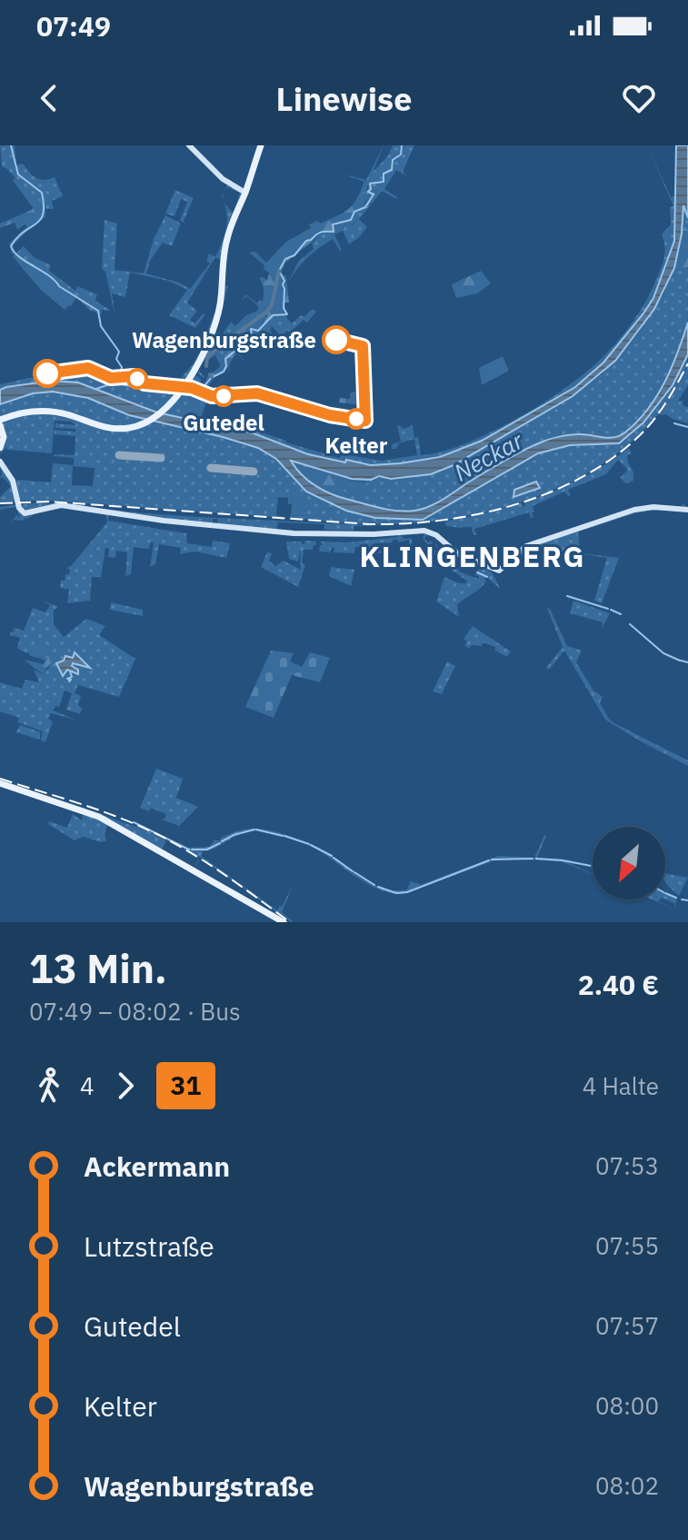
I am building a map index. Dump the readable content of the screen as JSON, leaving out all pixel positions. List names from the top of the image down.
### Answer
{
  "districts": ["KLINGENBERG"],
  "water": ["Neckar"],
  "places": ["Wagenburgstraße", "Gutedel", "Kelter"],
  "lines": ["bus line 31"],
  "north": "bottom left",
  "page": {
    "status": "07:49",
    "header": "Linewise",
    "heading": ["13 Min.", "07:49 – 08:02 · Bus", "2.40 €"],
    "legs": ["4", "31", "4 Halte"],
    "list": [
      {
        "name": "Ackermann",
        "value": "07:53"
      },
      {
        "name": "Lutzstraße",
        "value": "07:55"
      },
      {
        "name": "Gutedel",
        "value": "07:57"
      },
      {
        "name": "Kelter",
        "value": "08:00"
      },
      {
        "name": "Wagenburgstraße",
        "value": "08:02"
      }
    ]
  }
}
